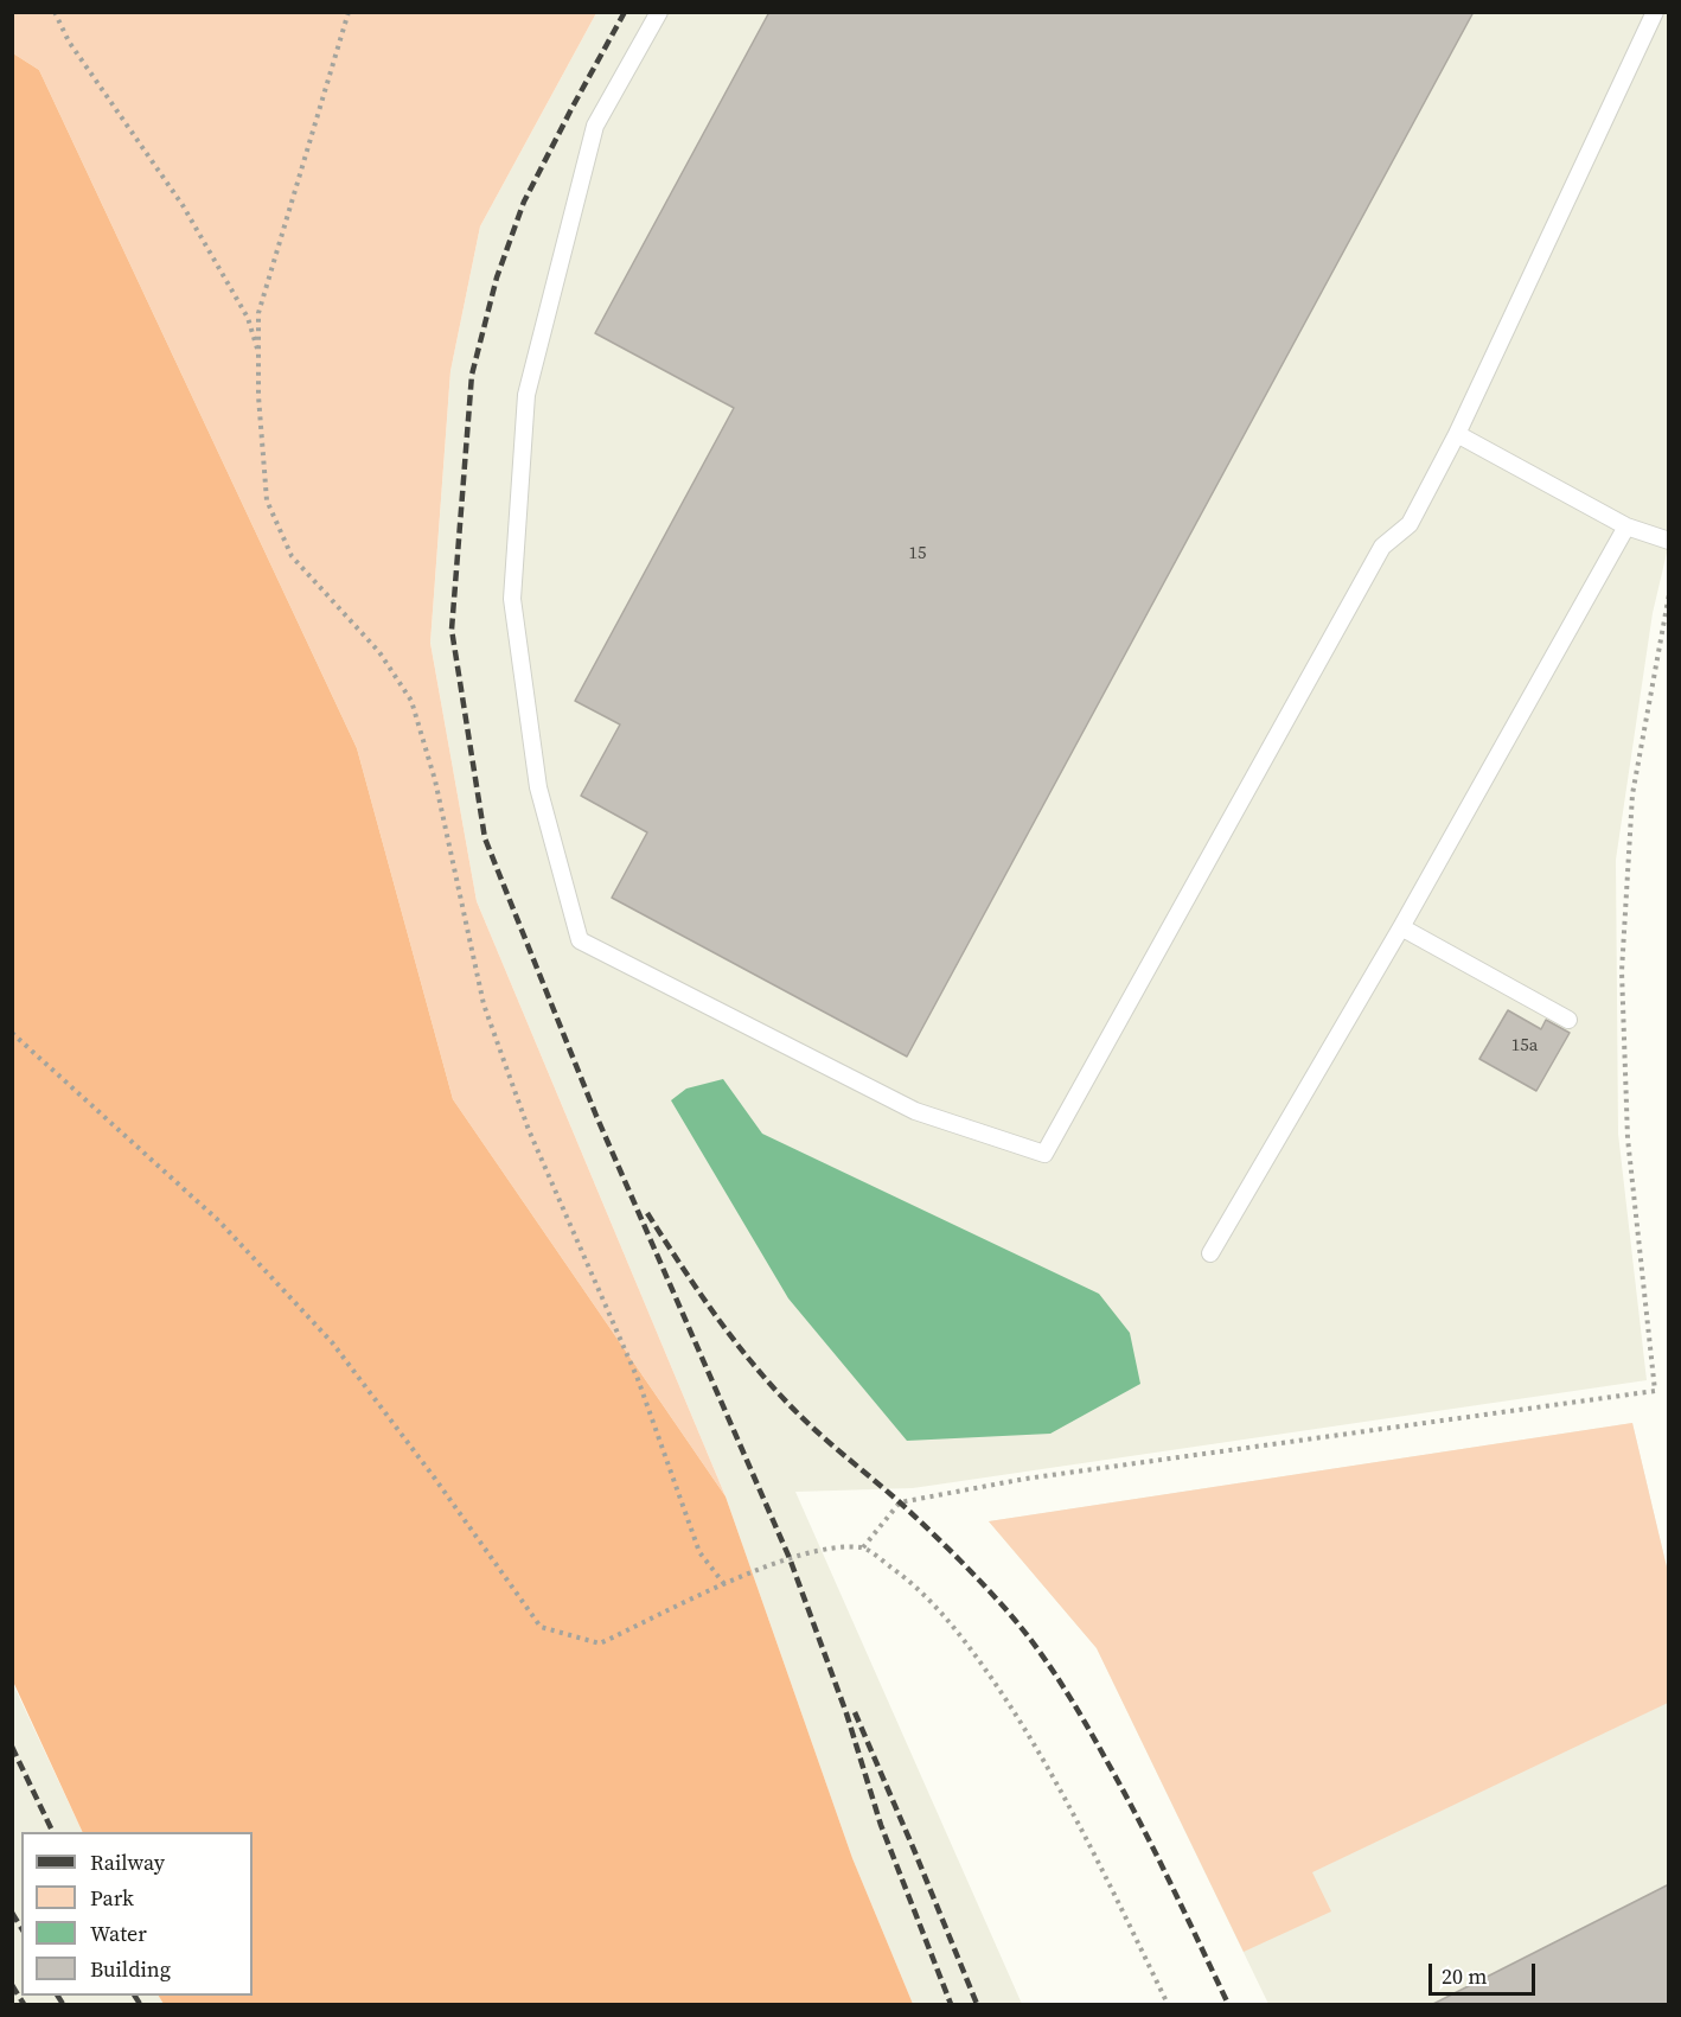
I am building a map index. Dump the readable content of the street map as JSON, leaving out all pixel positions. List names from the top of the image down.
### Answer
{
  "house_numbers": ["15", "15a"],
  "legend": [
    "Railway",
    "Park",
    "Water",
    "Building"
  ],
  "scale_bar": "20 m"
}
